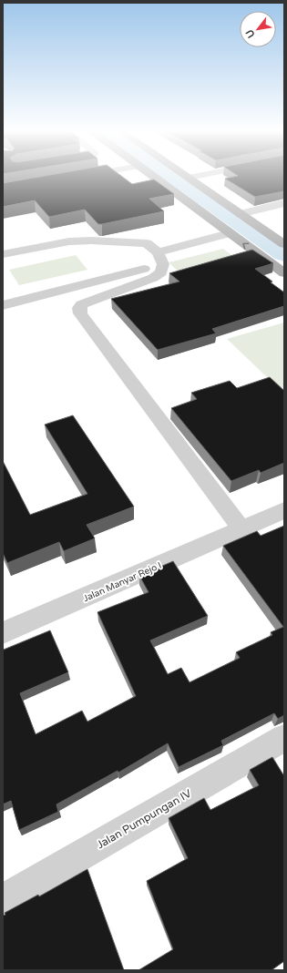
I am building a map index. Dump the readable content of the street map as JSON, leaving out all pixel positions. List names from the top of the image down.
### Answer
{
  "streets": {
    "street": ["Jalan Manyar Rejo I", "Jalan Pumpungan IV"]
  },
  "north": "bottom left"
}
